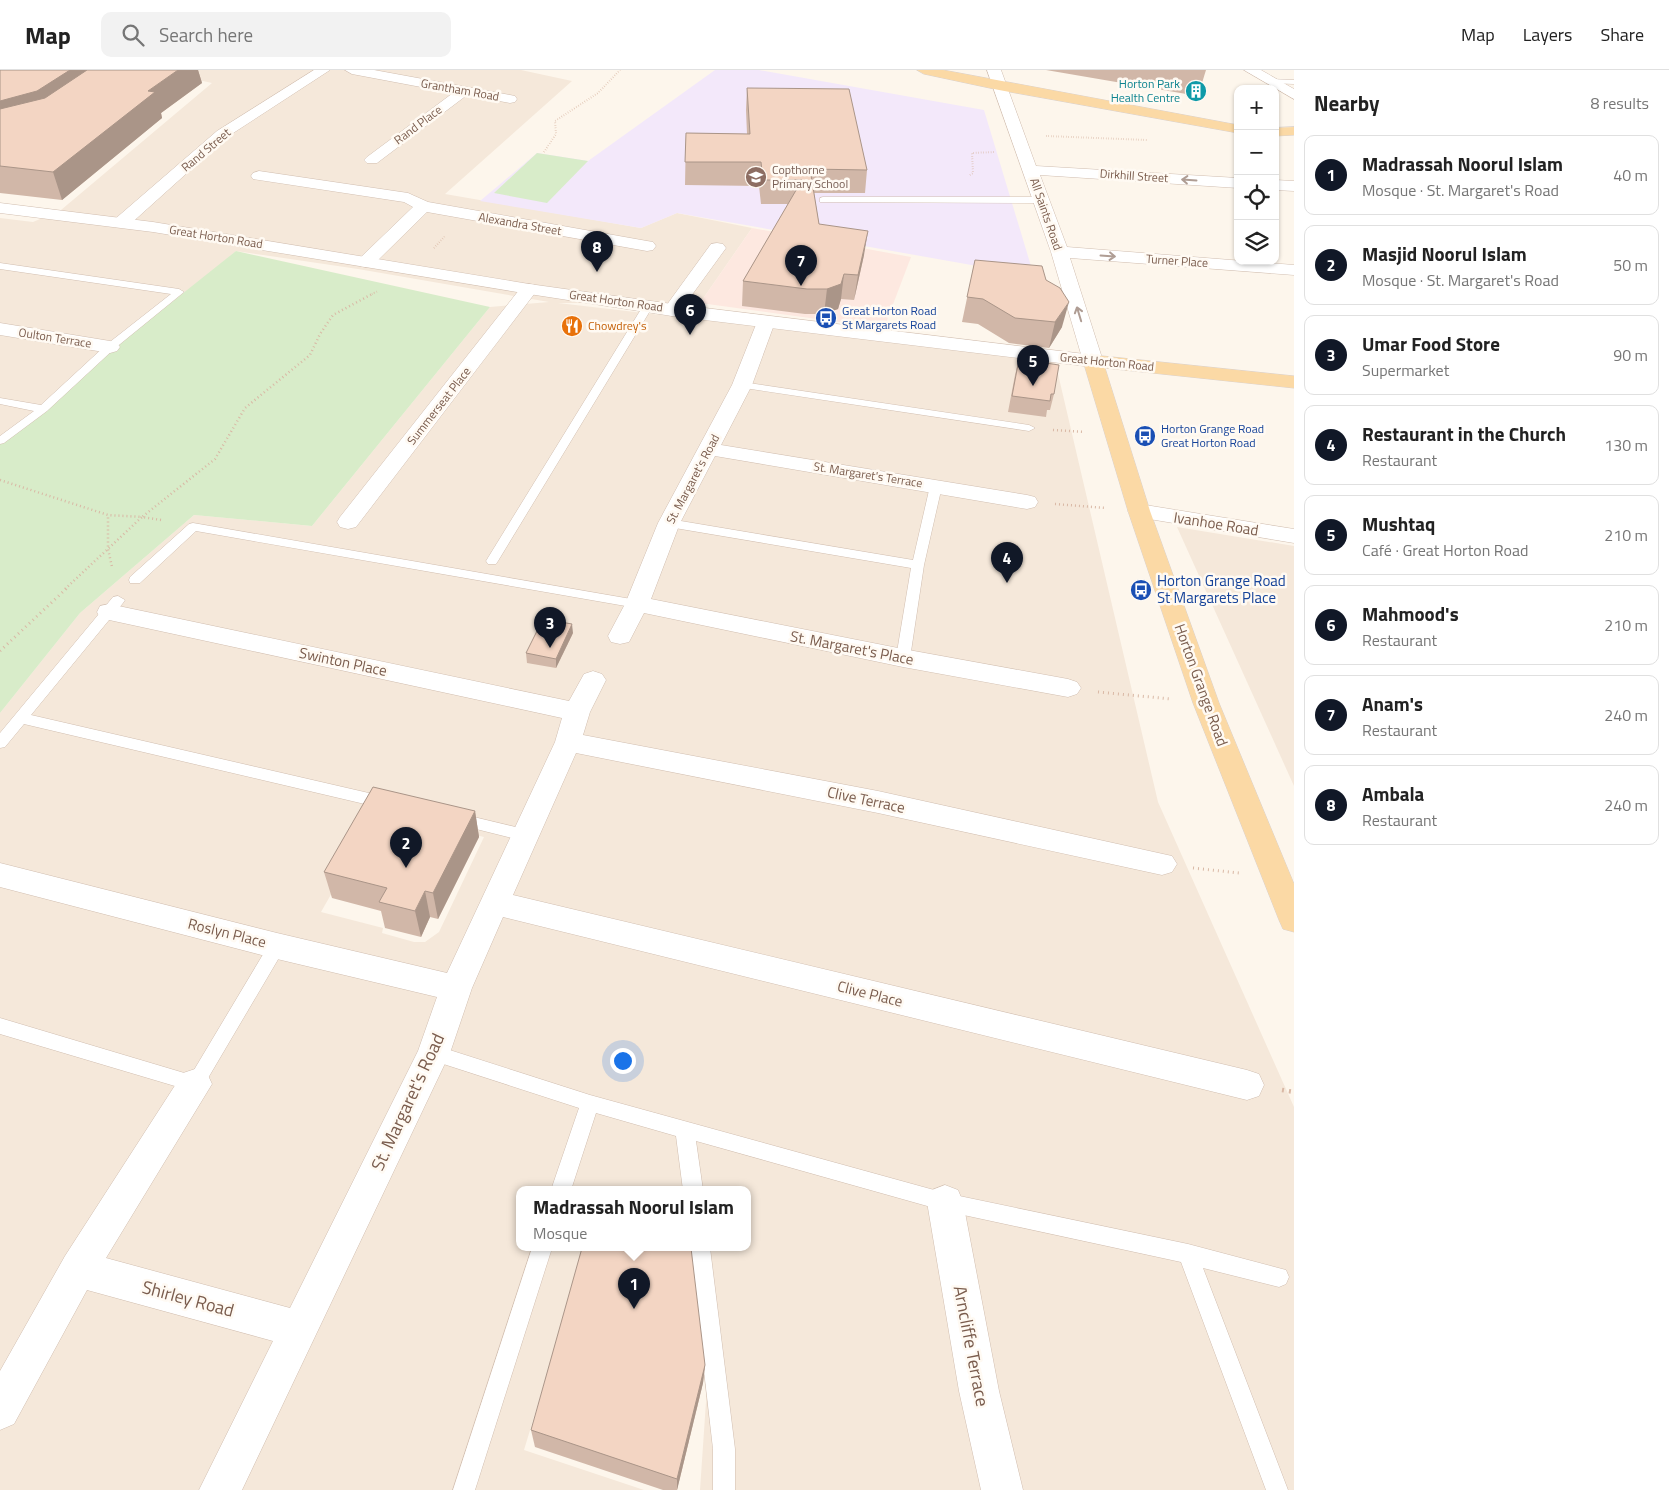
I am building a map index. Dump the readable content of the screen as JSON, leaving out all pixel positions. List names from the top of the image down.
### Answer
{
  "streets": {
    "main road": ["Great Horton Road", "Horton Grange Road"],
    "street": [
      "Grantham Road",
      "Rand Place",
      "Rand Street",
      "Dirkhill Street",
      "All Saints Road",
      "Alexandra Street",
      "Turner Place",
      "Oulton Terrace",
      "Summerseat Place",
      "St. Margaret's Terrace",
      "St. Margaret's Road",
      "Ivanhoe Road",
      "St. Margaret's Place",
      "Swinton Place",
      "Clive Terrace",
      "Roslyn Place",
      "Clive Place",
      "Shirley Road",
      "Arncliffe Terrace"
    ]
  },
  "crossings": [
    ["Grantham Road", "Rand Place"],
    ["Rand Street", "Great Horton Road"],
    ["Dirkhill Street", "All Saints Road"],
    ["All Saints Road", "Great Horton Road"],
    ["All Saints Road", "Turner Place"],
    ["All Saints Road", "Horton Grange Road"],
    ["Great Horton Road", "Summerseat Place"],
    ["Great Horton Road", "St. Margaret's Road"],
    ["Great Horton Road", "Horton Grange Road"],
    ["St. Margaret's Terrace", "St. Margaret's Road"],
    ["St. Margaret's Road", "St. Margaret's Place"],
    ["St. Margaret's Road", "Swinton Place"],
    ["St. Margaret's Road", "Clive Terrace"],
    ["St. Margaret's Road", "Roslyn Place"],
    ["St. Margaret's Road", "Clive Place"],
    ["St. Margaret's Road", "Shirley Road"],
    ["Ivanhoe Road", "Horton Grange Road"],
    ["Swinton Place", "Clive Terrace"]
  ],
  "one_way": ["Dirkhill Street", "All Saints Road", "Turner Place"],
  "places": {
    "building": ["Horton Park Health Centre"],
    "school or university": ["Copthorne Primary School"],
    "bus stop": ["Great Horton Road St Margarets Road", "Horton Grange Road Great Horton Road", "Horton Grange Road St Margarets Place"],
    "restaurant": ["Chowdrey's"]
  },
  "page": {
    "header": "Map",
    "search": "Search here",
    "nav": ["Map", "Layers", "Share"],
    "heading": ["Nearby", "8 results"],
    "map_buttons": ["+", "−"],
    "list": [
      {
        "mark": "1",
        "name": "Madrassah Noorul Islam",
        "note": "Mosque · St. Margaret's Road",
        "value": "40 m"
      },
      {
        "mark": "2",
        "name": "Masjid Noorul Islam",
        "note": "Mosque · St. Margaret's Road",
        "value": "50 m"
      },
      {
        "mark": "3",
        "name": "Umar Food Store",
        "note": "Supermarket",
        "value": "90 m"
      },
      {
        "mark": "4",
        "name": "Restaurant in the Church",
        "note": "Restaurant",
        "value": "130 m"
      },
      {
        "mark": "5",
        "name": "Mushtaq",
        "note": "Café · Great Horton Road",
        "value": "210 m"
      },
      {
        "mark": "6",
        "name": "Mahmood's",
        "note": "Restaurant",
        "value": "210 m"
      },
      {
        "mark": "7",
        "name": "Anam's",
        "note": "Restaurant",
        "value": "240 m"
      },
      {
        "mark": "8",
        "name": "Ambala",
        "note": "Restaurant",
        "value": "240 m"
      }
    ],
    "pins": [
      "8",
      "7",
      "6",
      "5",
      "4",
      "3",
      "2",
      "1"
    ],
    "popup": ["Madrassah Noorul Islam", "Mosque"]
  }
}
